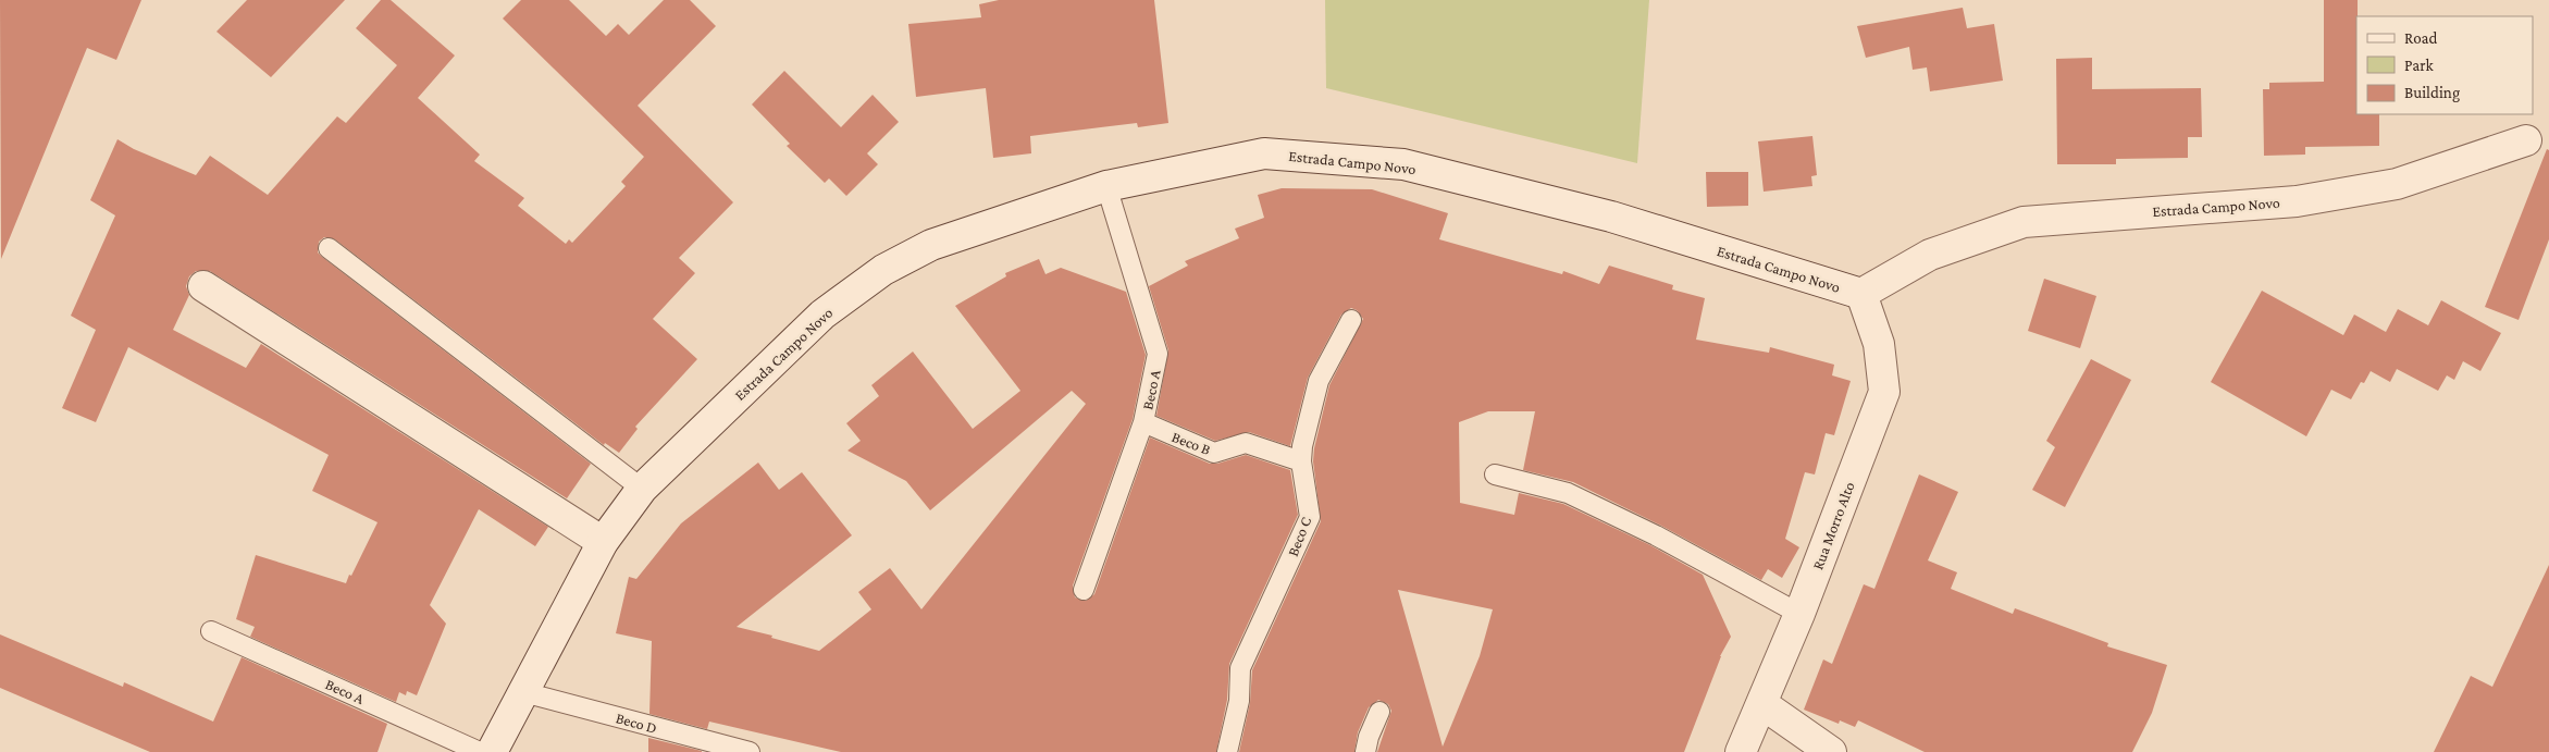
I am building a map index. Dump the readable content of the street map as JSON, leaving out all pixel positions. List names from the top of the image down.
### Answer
{
  "streets": {
    "street": ["Estrada Campo Novo", "Rua Morro Alto"],
    "lane": [
      "Beco A",
      "Beco B",
      "Beco C",
      "Beco D"
    ]
  },
  "crossings": [
    ["Estrada Campo Novo", "Beco A"],
    ["Estrada Campo Novo", "Rua Morro Alto"],
    ["Estrada Campo Novo", "Beco D"],
    ["Beco A", "Beco B"],
    ["Beco B", "Beco C"]
  ],
  "legend": ["Road", "Park", "Building"]
}
